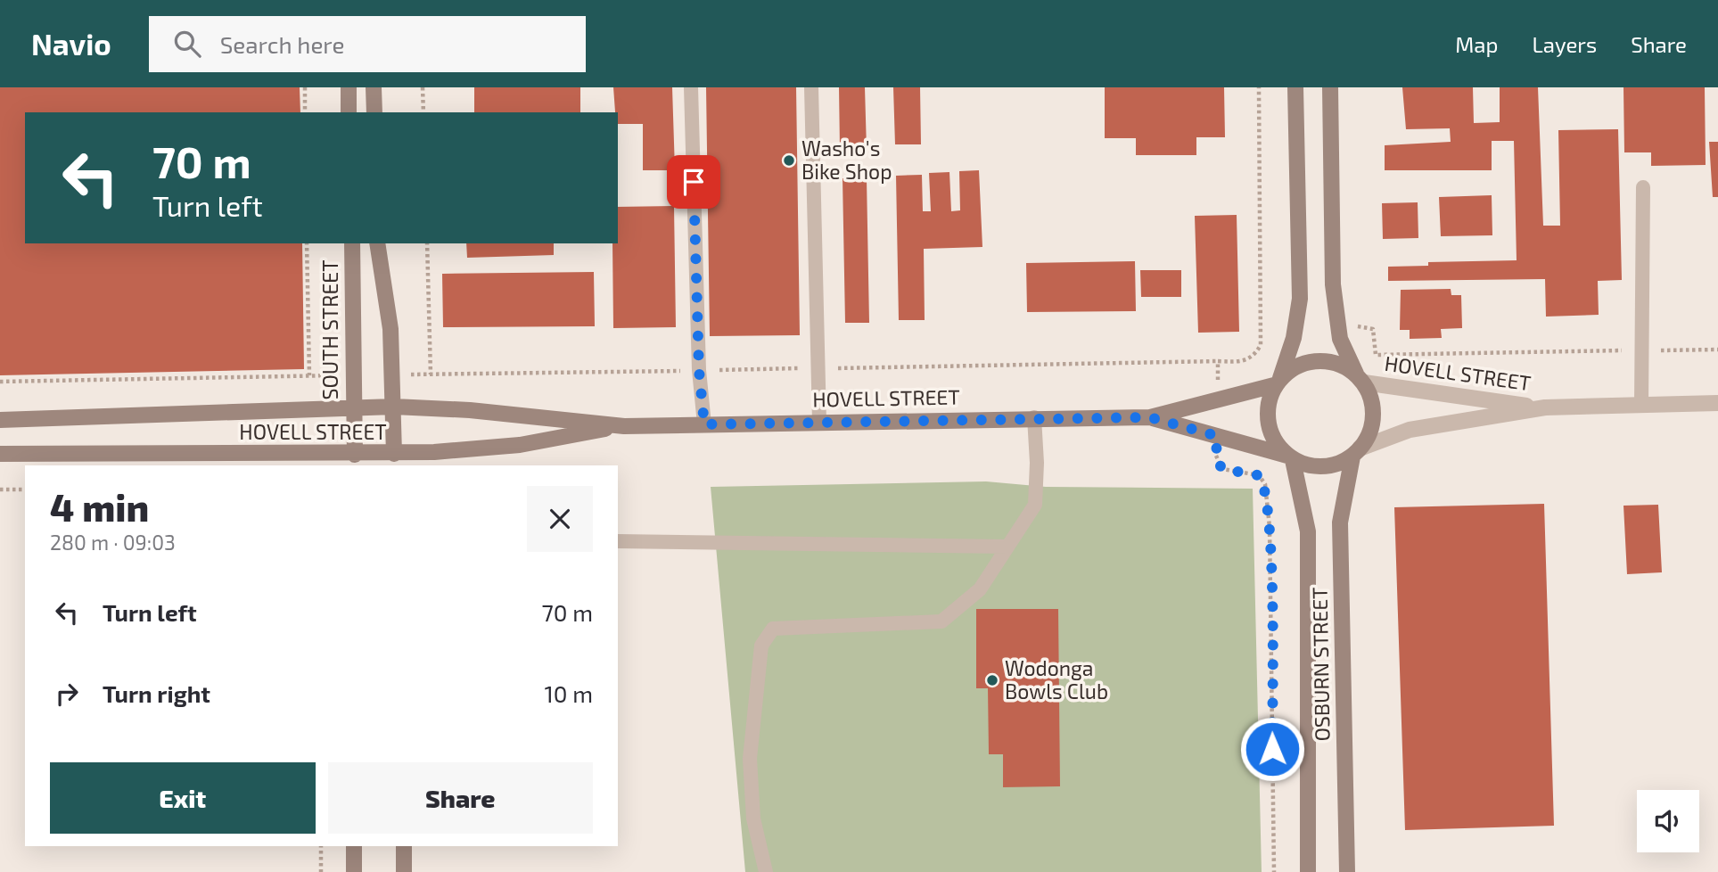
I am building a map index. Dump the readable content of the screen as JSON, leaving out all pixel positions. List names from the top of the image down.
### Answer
{
  "streets": {
    "street": ["SOUTH STREET", "HOVELL STREET", "OSBURN STREET"]
  },
  "crossings": [
    ["SOUTH STREET", "HOVELL STREET"],
    ["HOVELL STREET", "OSBURN STREET"]
  ],
  "places": ["Washo's Bike Shop", "Wodonga Bowls Club"],
  "page": {
    "header": "Navio",
    "search": "Search here",
    "nav": ["Map", "Layers", "Share"],
    "turn": ["70 m", "Turn left"],
    "heading": ["4 min", "280 m · 09:03"],
    "list": [
      {
        "name": "Turn left",
        "value": "70 m"
      },
      {
        "name": "Turn right",
        "value": "10 m"
      }
    ],
    "buttons": ["Exit", "Share"]
  }
}
